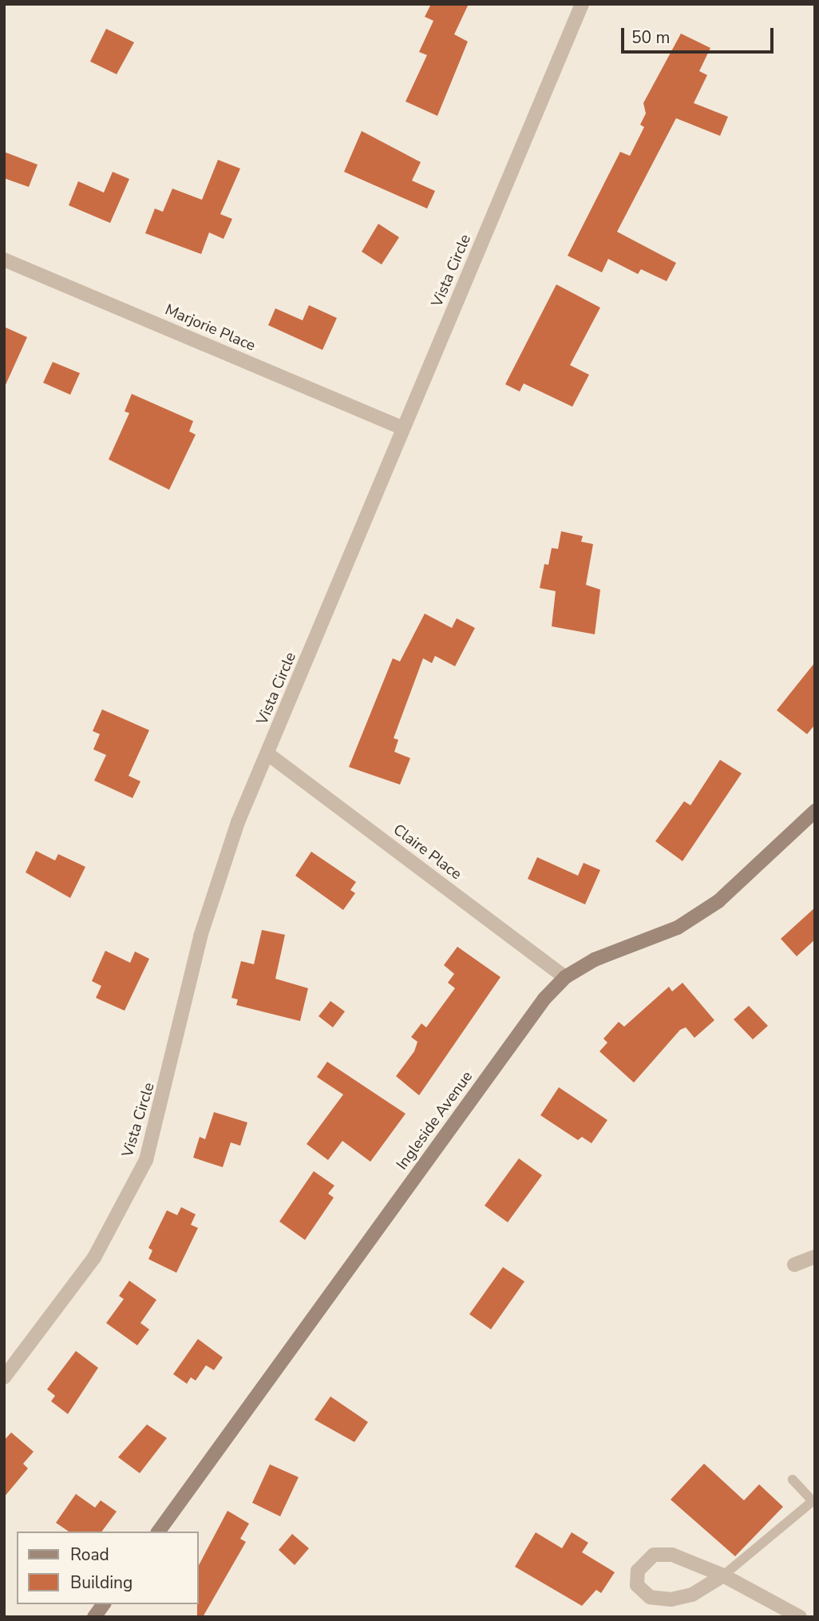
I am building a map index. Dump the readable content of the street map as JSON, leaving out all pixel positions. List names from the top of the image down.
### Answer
{
  "streets": {
    "street": [
      "Vista Circle",
      "Marjorie Place",
      "Claire Place",
      "Ingleside Avenue"
    ]
  },
  "crossings": [
    ["Vista Circle", "Marjorie Place"],
    ["Vista Circle", "Claire Place"],
    ["Claire Place", "Ingleside Avenue"]
  ],
  "legend": ["Road", "Building"],
  "scale_bar": "50 m"
}
